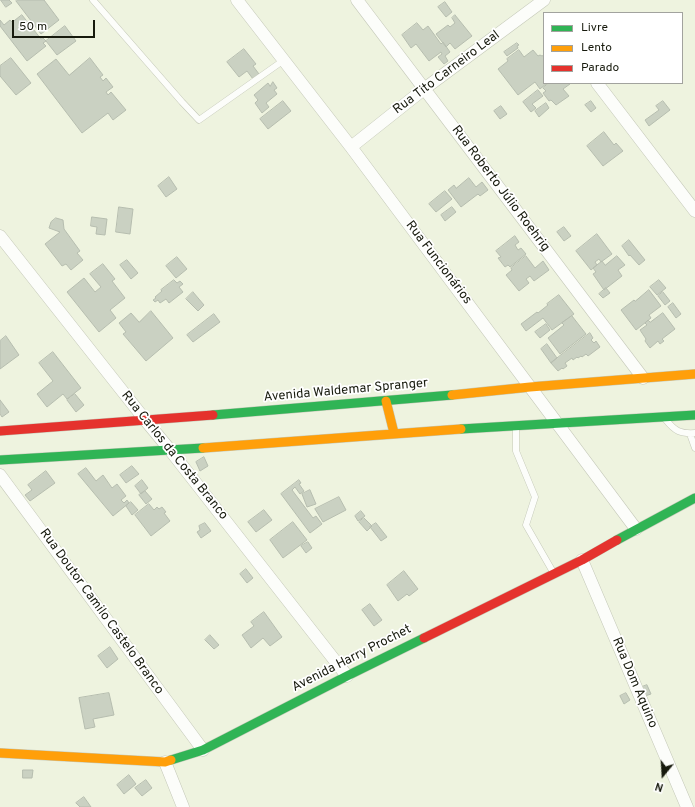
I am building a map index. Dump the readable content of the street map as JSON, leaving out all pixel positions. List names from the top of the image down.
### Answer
{
  "streets": {
    "main road": ["Avenida Waldemar Spranger", "Avenida Harry Prochet"],
    "street": [
      "Rua Tito Carneiro Leal",
      "Rua Roberto Júlio Roehrig",
      "Rua Funcionários",
      "Rua Carlos da Costa Branco",
      "Rua Doutor Camilo Castelo Branco",
      "Rua Dom Aquino"
    ]
  },
  "crossings": [
    ["Rua Tito Carneiro Leal", "Rua Roberto Júlio Roehrig"],
    ["Rua Tito Carneiro Leal", "Rua Funcionários"],
    ["Rua Roberto Júlio Roehrig", "Avenida Waldemar Spranger"],
    ["Rua Funcionários", "Avenida Waldemar Spranger"],
    ["Rua Funcionários", "Avenida Harry Prochet"],
    ["Avenida Waldemar Spranger", "Rua Carlos da Costa Branco"],
    ["Rua Carlos da Costa Branco", "Avenida Harry Prochet"],
    ["Rua Doutor Camilo Castelo Branco", "Avenida Harry Prochet"],
    ["Avenida Harry Prochet", "Rua Dom Aquino"]
  ],
  "legend": ["Livre", "Lento", "Parado"],
  "scale_bar": "50 m",
  "north": "bottom"
}
